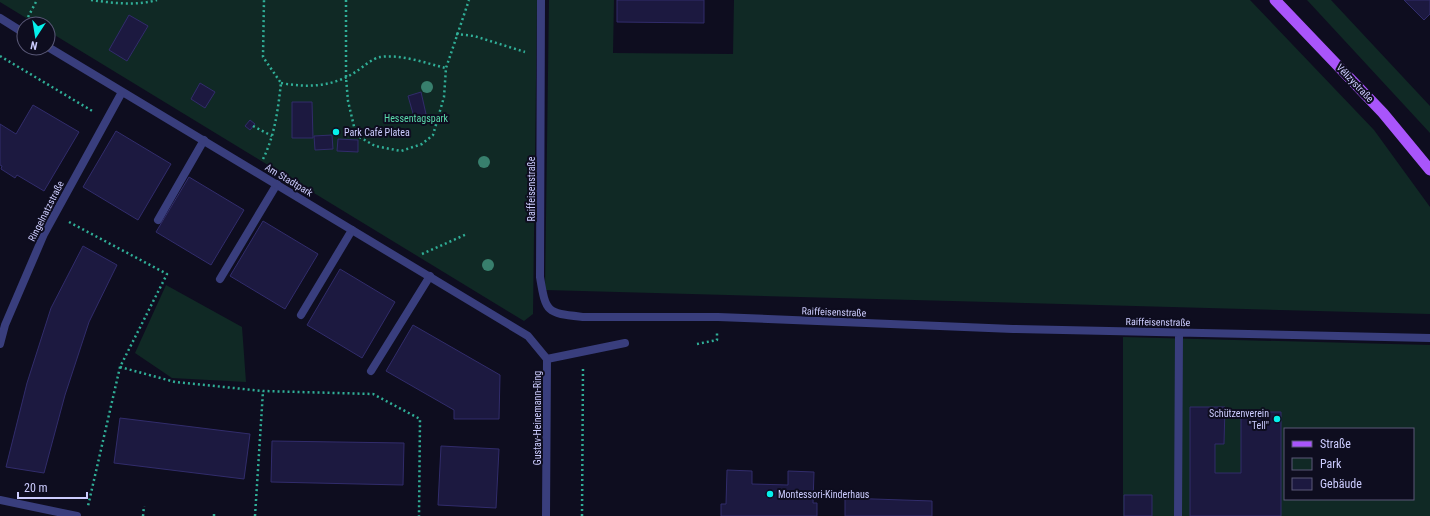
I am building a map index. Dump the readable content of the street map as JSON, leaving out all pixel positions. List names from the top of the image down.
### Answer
{
  "streets": {
    "main road": ["Vélizystraße"],
    "street": [
      "Am Stadtpark",
      "Raiffeisenstraße",
      "Ringelnatzstraße",
      "Gustav-Heinemann-Ring"
    ]
  },
  "crossings": [
    ["Am Stadtpark", "Ringelnatzstraße"],
    ["Am Stadtpark", "Gustav-Heinemann-Ring"]
  ],
  "parks": ["Hessentagspark"],
  "places": ["Park Café Platea", "Schützenverein \"Tell\"", "Montessori-Kinderhaus"],
  "legend": ["Straße", "Park", "Gebäude"],
  "scale_bar": "20 m",
  "north": "bottom"
}
